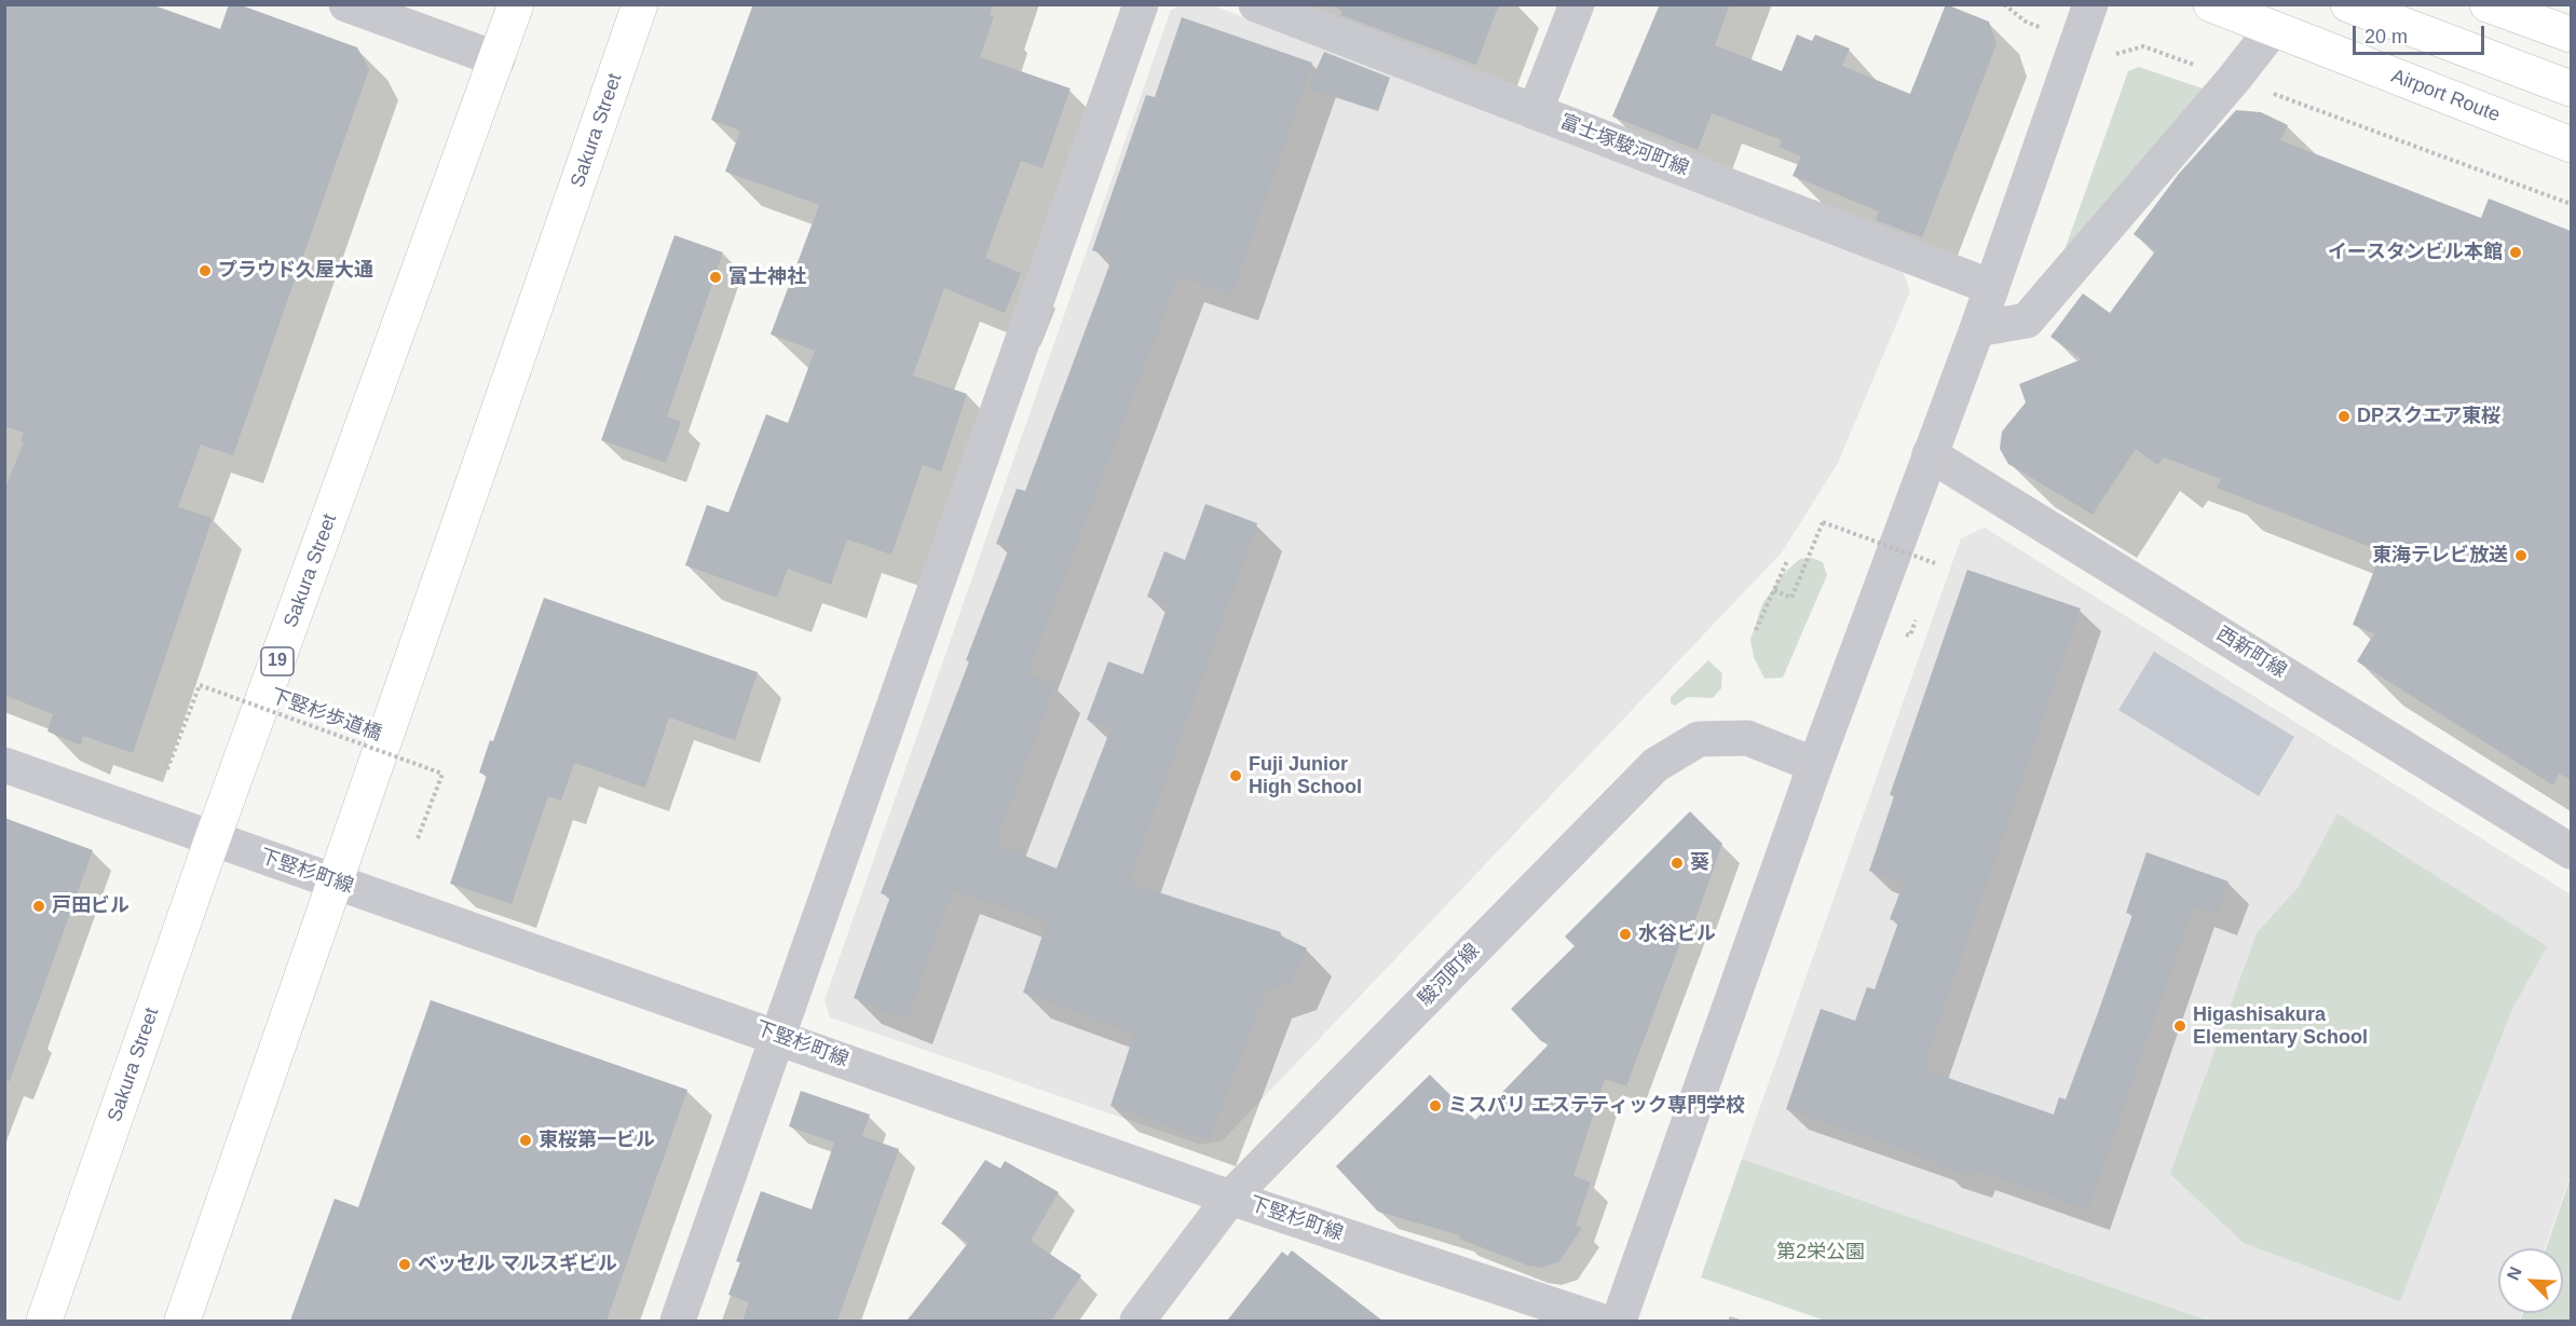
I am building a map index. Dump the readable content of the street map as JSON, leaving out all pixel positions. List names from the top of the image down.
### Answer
{
  "streets": {
    "main road": ["Airport Route", "Sakura Street", "19"],
    "street": [
      "富士塚駿河町線",
      "西新町線",
      "下竪杉町線",
      "駿河町線"
    ],
    "path": ["下竪杉歩道橋"]
  },
  "crossings": [
    ["Sakura Street", "下竪杉町線"],
    ["下竪杉町線", "駿河町線"]
  ],
  "parks": ["第2栄公園"],
  "places": [
    "イースタンビル本館",
    "プラウド久屋大通",
    "富士神社",
    "DPスクエア東桜",
    "東海テレビ放送",
    "Fuji Junior High School",
    "葵",
    "戸田ビル",
    "水谷ビル",
    "Higashisakura Elementary School",
    "ミスパリ エステティック専門学校",
    "東桜第一ビル",
    "ベッセル マルスギビル"
  ],
  "scale_bar": "20 m",
  "north": "top left"
}
